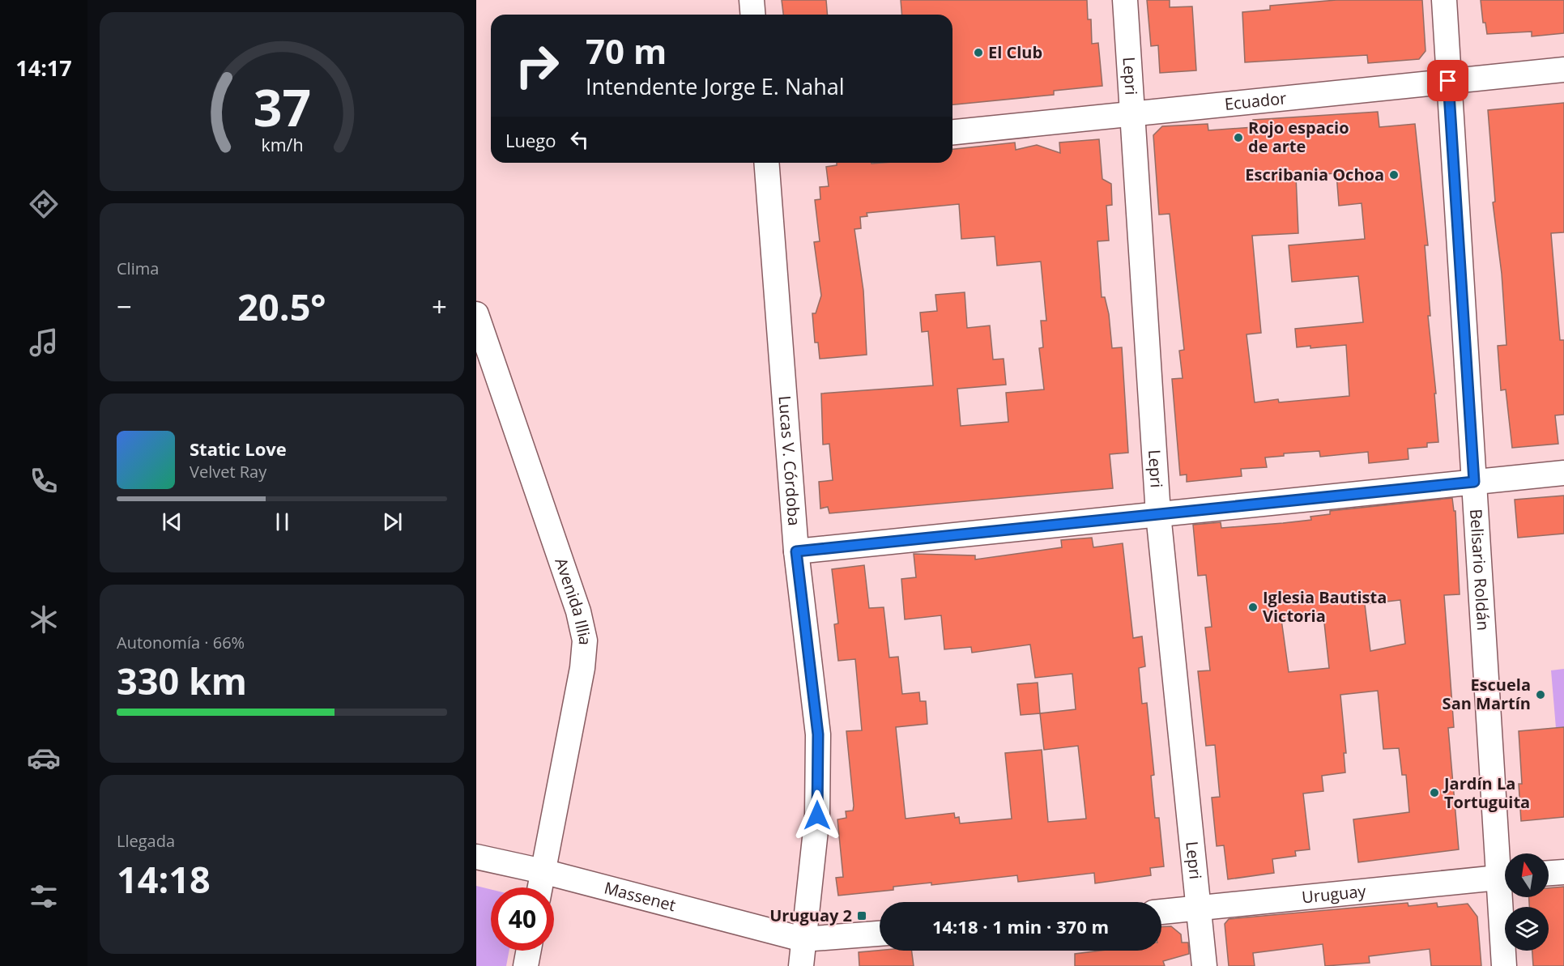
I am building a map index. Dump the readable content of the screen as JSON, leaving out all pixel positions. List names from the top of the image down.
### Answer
{
  "streets": {
    "street": [
      "Lepri",
      "Ecuador",
      "Lucas V. Córdoba",
      "Belisario Roldán",
      "Avenida Illia",
      "Uruguay",
      "Massenet"
    ]
  },
  "crossings": [
    ["Lepri", "Ecuador"],
    ["Lepri", "Uruguay"],
    ["Ecuador", "Belisario Roldán"],
    ["Lucas V. Córdoba", "Massenet"],
    ["Avenida Illia", "Massenet"]
  ],
  "places": {
    "other": [
      "El Club",
      "Rojo espacio de arte",
      "Escribania Ochoa",
      "Iglesia Bautista Victoria",
      "Escuela San Martín",
      "Jardín La Tortuguita"
    ],
    "transit": ["Uruguay 2"]
  },
  "north": "top",
  "page": {
    "tabs": "14:17",
    "turn": ["70 m", "Intendente Jorge E. Nahal"],
    "then": "Luego",
    "tile": [
      "Clima",
      ["Autonomía · 66%", "330 km"],
      ["Llegada", "14:18"]
    ],
    "heat": ["−", "20.5°", "+"],
    "song": ["Static Love", "Velvet Ray"],
    "limit": "40",
    "trip": "14:18 · 1 min · 370 m",
    "gauge": ["37", "km/h"]
  }
}
